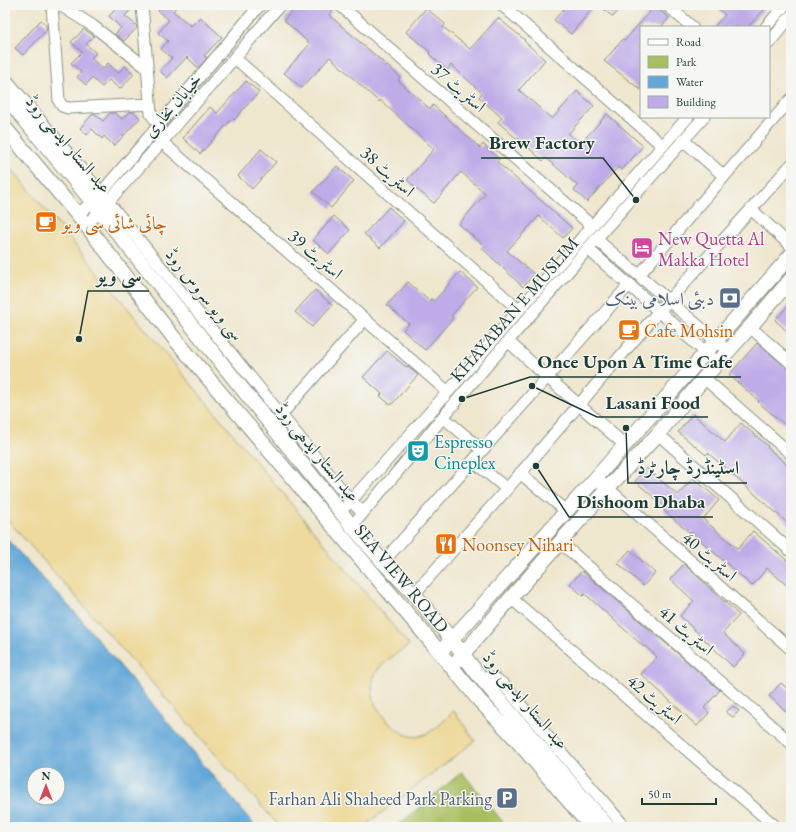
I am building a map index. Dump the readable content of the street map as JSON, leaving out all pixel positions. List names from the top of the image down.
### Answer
{
  "streets": {
    "main road": ["عبد الستار ایدھی روڈ", "SEA VIEW ROAD"],
    "street": [
      "اسٹریٹ 37",
      "خیابان بخاری",
      "اسٹریٹ 38",
      "اسٹریٹ 39",
      "سی ویو سروس روڈ",
      "KHAYABAN E MUSLIM",
      "اسٹریٹ 40",
      "اسٹریٹ 41",
      "اسٹریٹ 42"
    ]
  },
  "crossings": [
    ["اسٹریٹ 37", "KHAYABAN E MUSLIM"],
    ["خیابان بخاری", "عبد الستار ایدھی روڈ"],
    ["خیابان بخاری", "اسٹریٹ 38"],
    ["خیابان بخاری", "اسٹریٹ 39"],
    ["خیابان بخاری", "سی ویو سروس روڈ"],
    ["خیابان بخاری", "SEA VIEW ROAD"],
    ["عبد الستار ایدھی روڈ", "سی ویو سروس روڈ"],
    ["عبد الستار ایدھی روڈ", "KHAYABAN E MUSLIM"],
    ["اسٹریٹ 38", "KHAYABAN E MUSLIM"],
    ["اسٹریٹ 39", "KHAYABAN E MUSLIM"],
    ["سی ویو سروس روڈ", "KHAYABAN E MUSLIM"]
  ],
  "places": {
    "other": [
      "Brew Factory",
      "سی ویو",
      "Lasani Food",
      "Once Upon A Time Cafe",
      "اسٹینڈرڈ چارٹرڈ",
      "Dishoom Dhaba"
    ],
    "cafe": ["چائی شائی سی ویو", "Cafe Mohsin"],
    "hotel": ["New Quetta Al Makka Hotel"],
    "bank": ["دبئی اسلامی بینک"],
    "theatre": ["Espresso Cineplex"],
    "restaurant": ["Noonsey Nihari"],
    "parking": ["Farhan Ali Shaheed Park Parking"]
  },
  "legend": [
    "Road",
    "Park",
    "Water",
    "Building"
  ],
  "scale_bar": "50 m",
  "north": "top"
}
